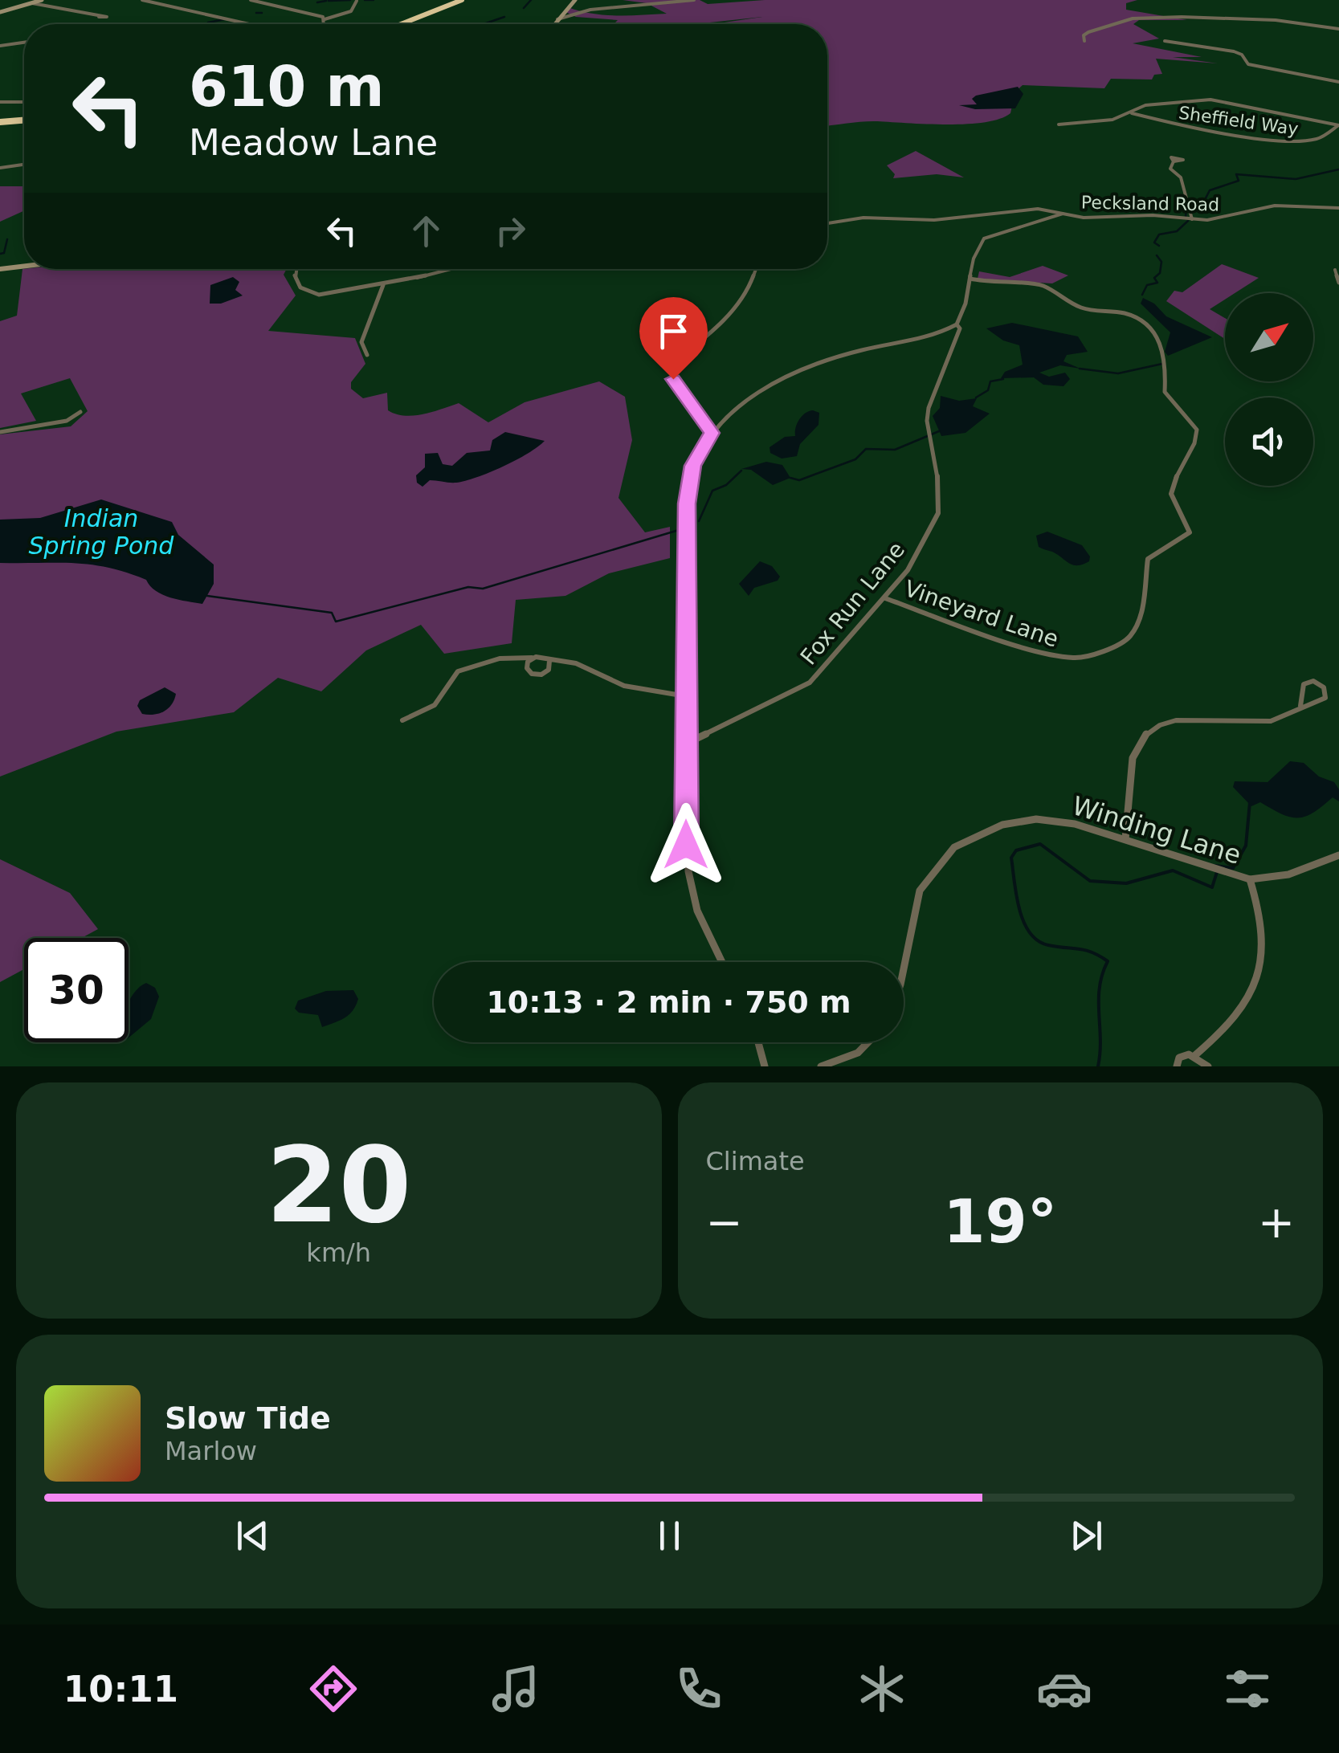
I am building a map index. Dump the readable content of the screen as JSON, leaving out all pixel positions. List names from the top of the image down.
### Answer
{
  "streets": {
    "street": [
      "Sheffield Way",
      "Pecksland Road",
      "Fox Run Lane",
      "Vineyard Lane",
      "Winding Lane"
    ]
  },
  "crossings": [
    ["Pecksland Road", "Fox Run Lane"],
    ["Fox Run Lane", "Vineyard Lane"]
  ],
  "water": ["Indian Spring Pond"],
  "north": "top right",
  "page": {
    "turn": ["610 m", "Meadow Lane"],
    "limit": "30",
    "trip": "10:13 · 2 min · 750 m",
    "tile": [
      ["20", "km/h"],
      "Climate"
    ],
    "heat": ["−", "19°", "+"],
    "song": ["Slow Tide", "Marlow"],
    "tabs": "10:11"
  }
}
